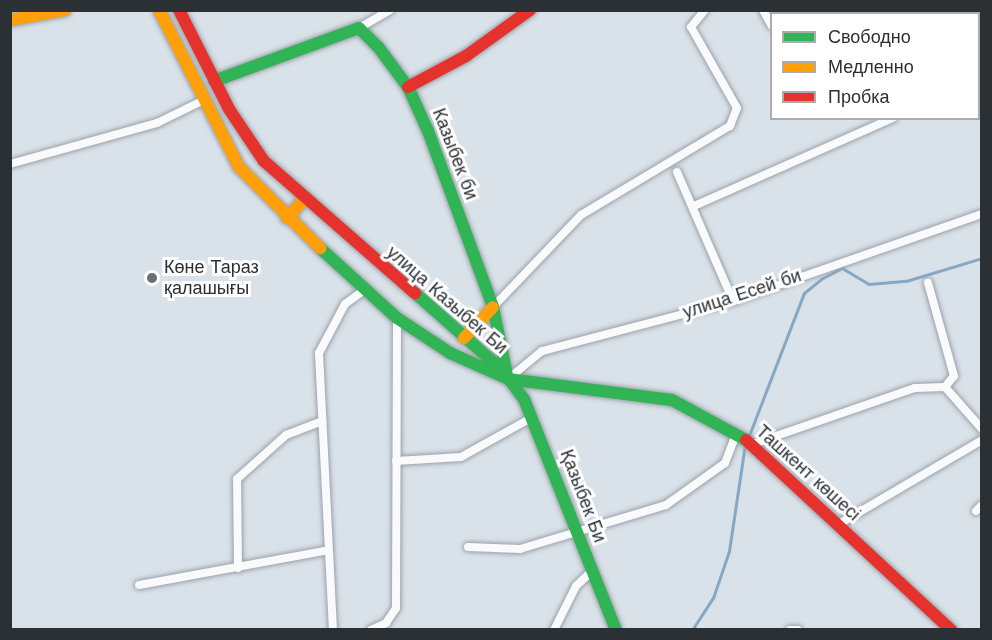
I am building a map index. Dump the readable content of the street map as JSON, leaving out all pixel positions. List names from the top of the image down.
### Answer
{
  "streets": {
    "main road": [
      "Казыбек би",
      "улица Казыбек Би",
      "Ташкент көшесі",
      "Қазыбек Би"
    ],
    "street": ["улица Есей би"]
  },
  "crossings": [
    ["Казыбек би", "улица Есей би"],
    ["Казыбек би", "улица Казыбек Би"],
    ["Казыбек би", "Ташкент көшесі"],
    ["Казыбек би", "Қазыбек Би"],
    ["улица Есей би", "улица Казыбек Би"],
    ["улица Есей би", "Ташкент көшесі"],
    ["улица Есей би", "Қазыбек Би"],
    ["улица Казыбек Би", "Ташкент көшесі"],
    ["улица Казыбек Би", "Қазыбек Би"],
    ["Ташкент көшесі", "Қазыбек Би"]
  ],
  "places": ["Көне Тараз қалашығы"],
  "legend": ["Свободно", "Медленно", "Пробка"]
}
